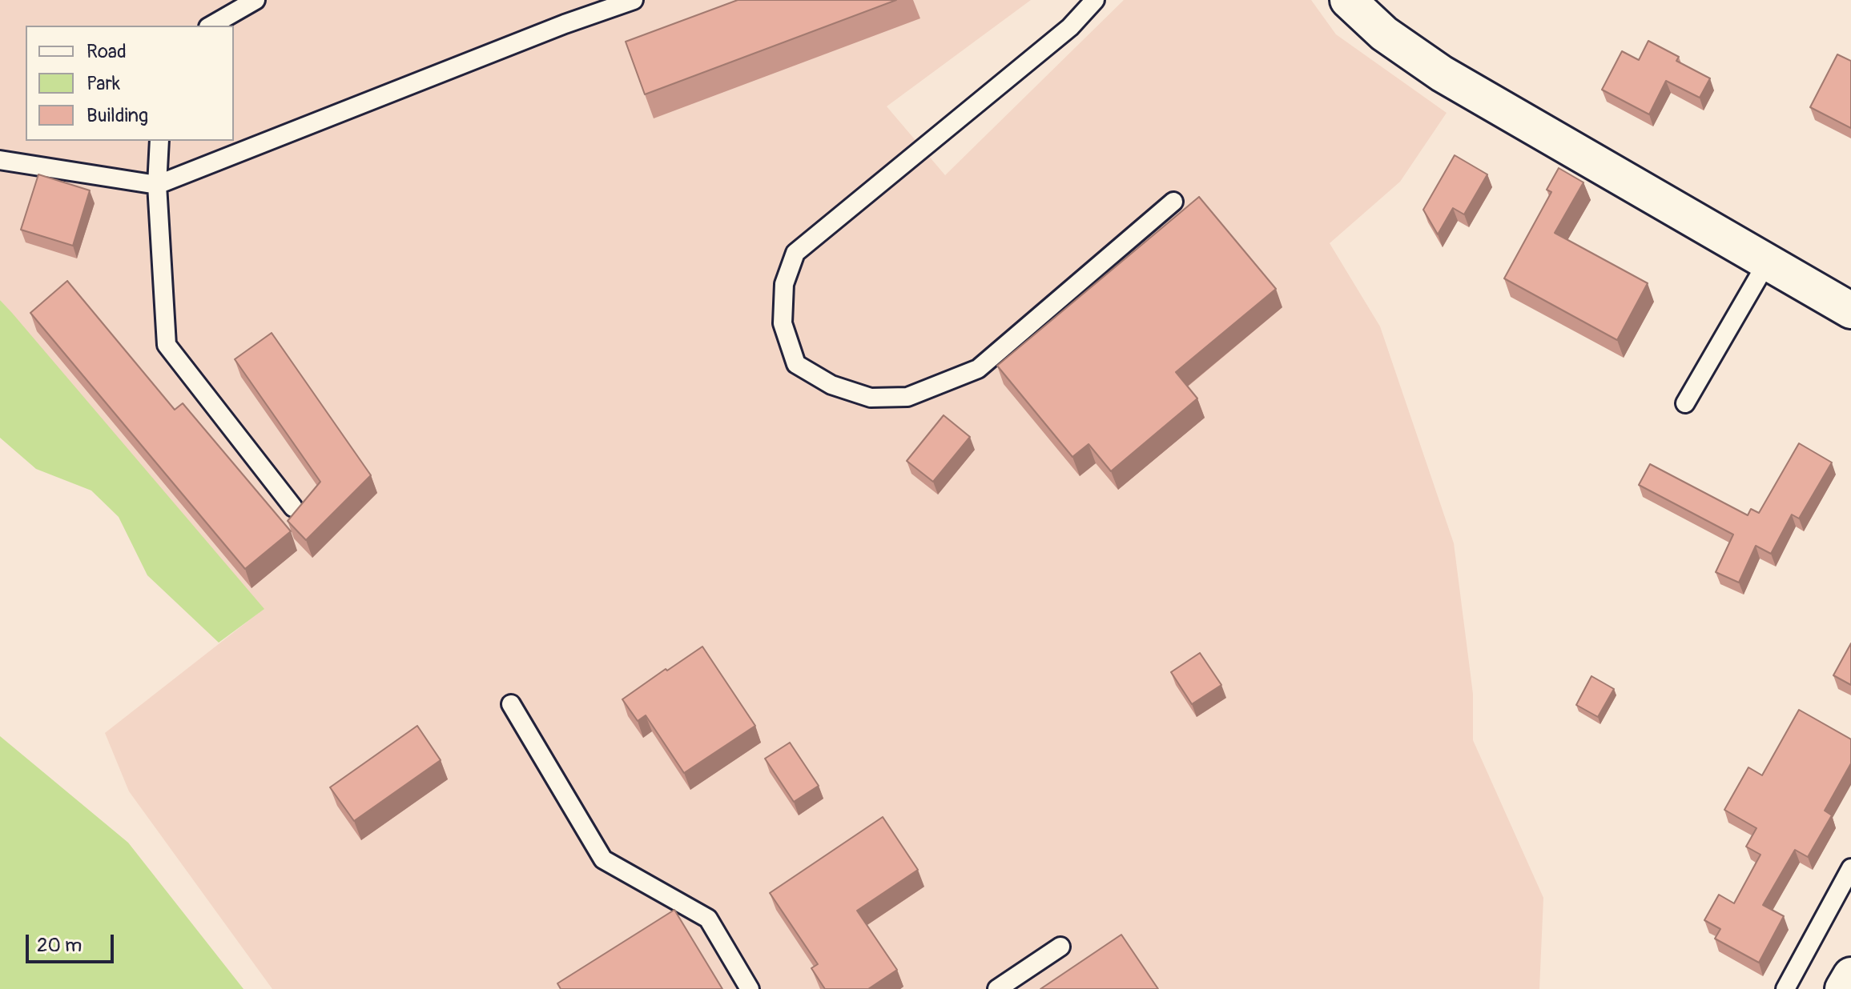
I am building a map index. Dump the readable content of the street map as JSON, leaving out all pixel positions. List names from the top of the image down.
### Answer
{
  "legend": ["Road", "Park", "Building"],
  "scale_bar": "20 m"
}
